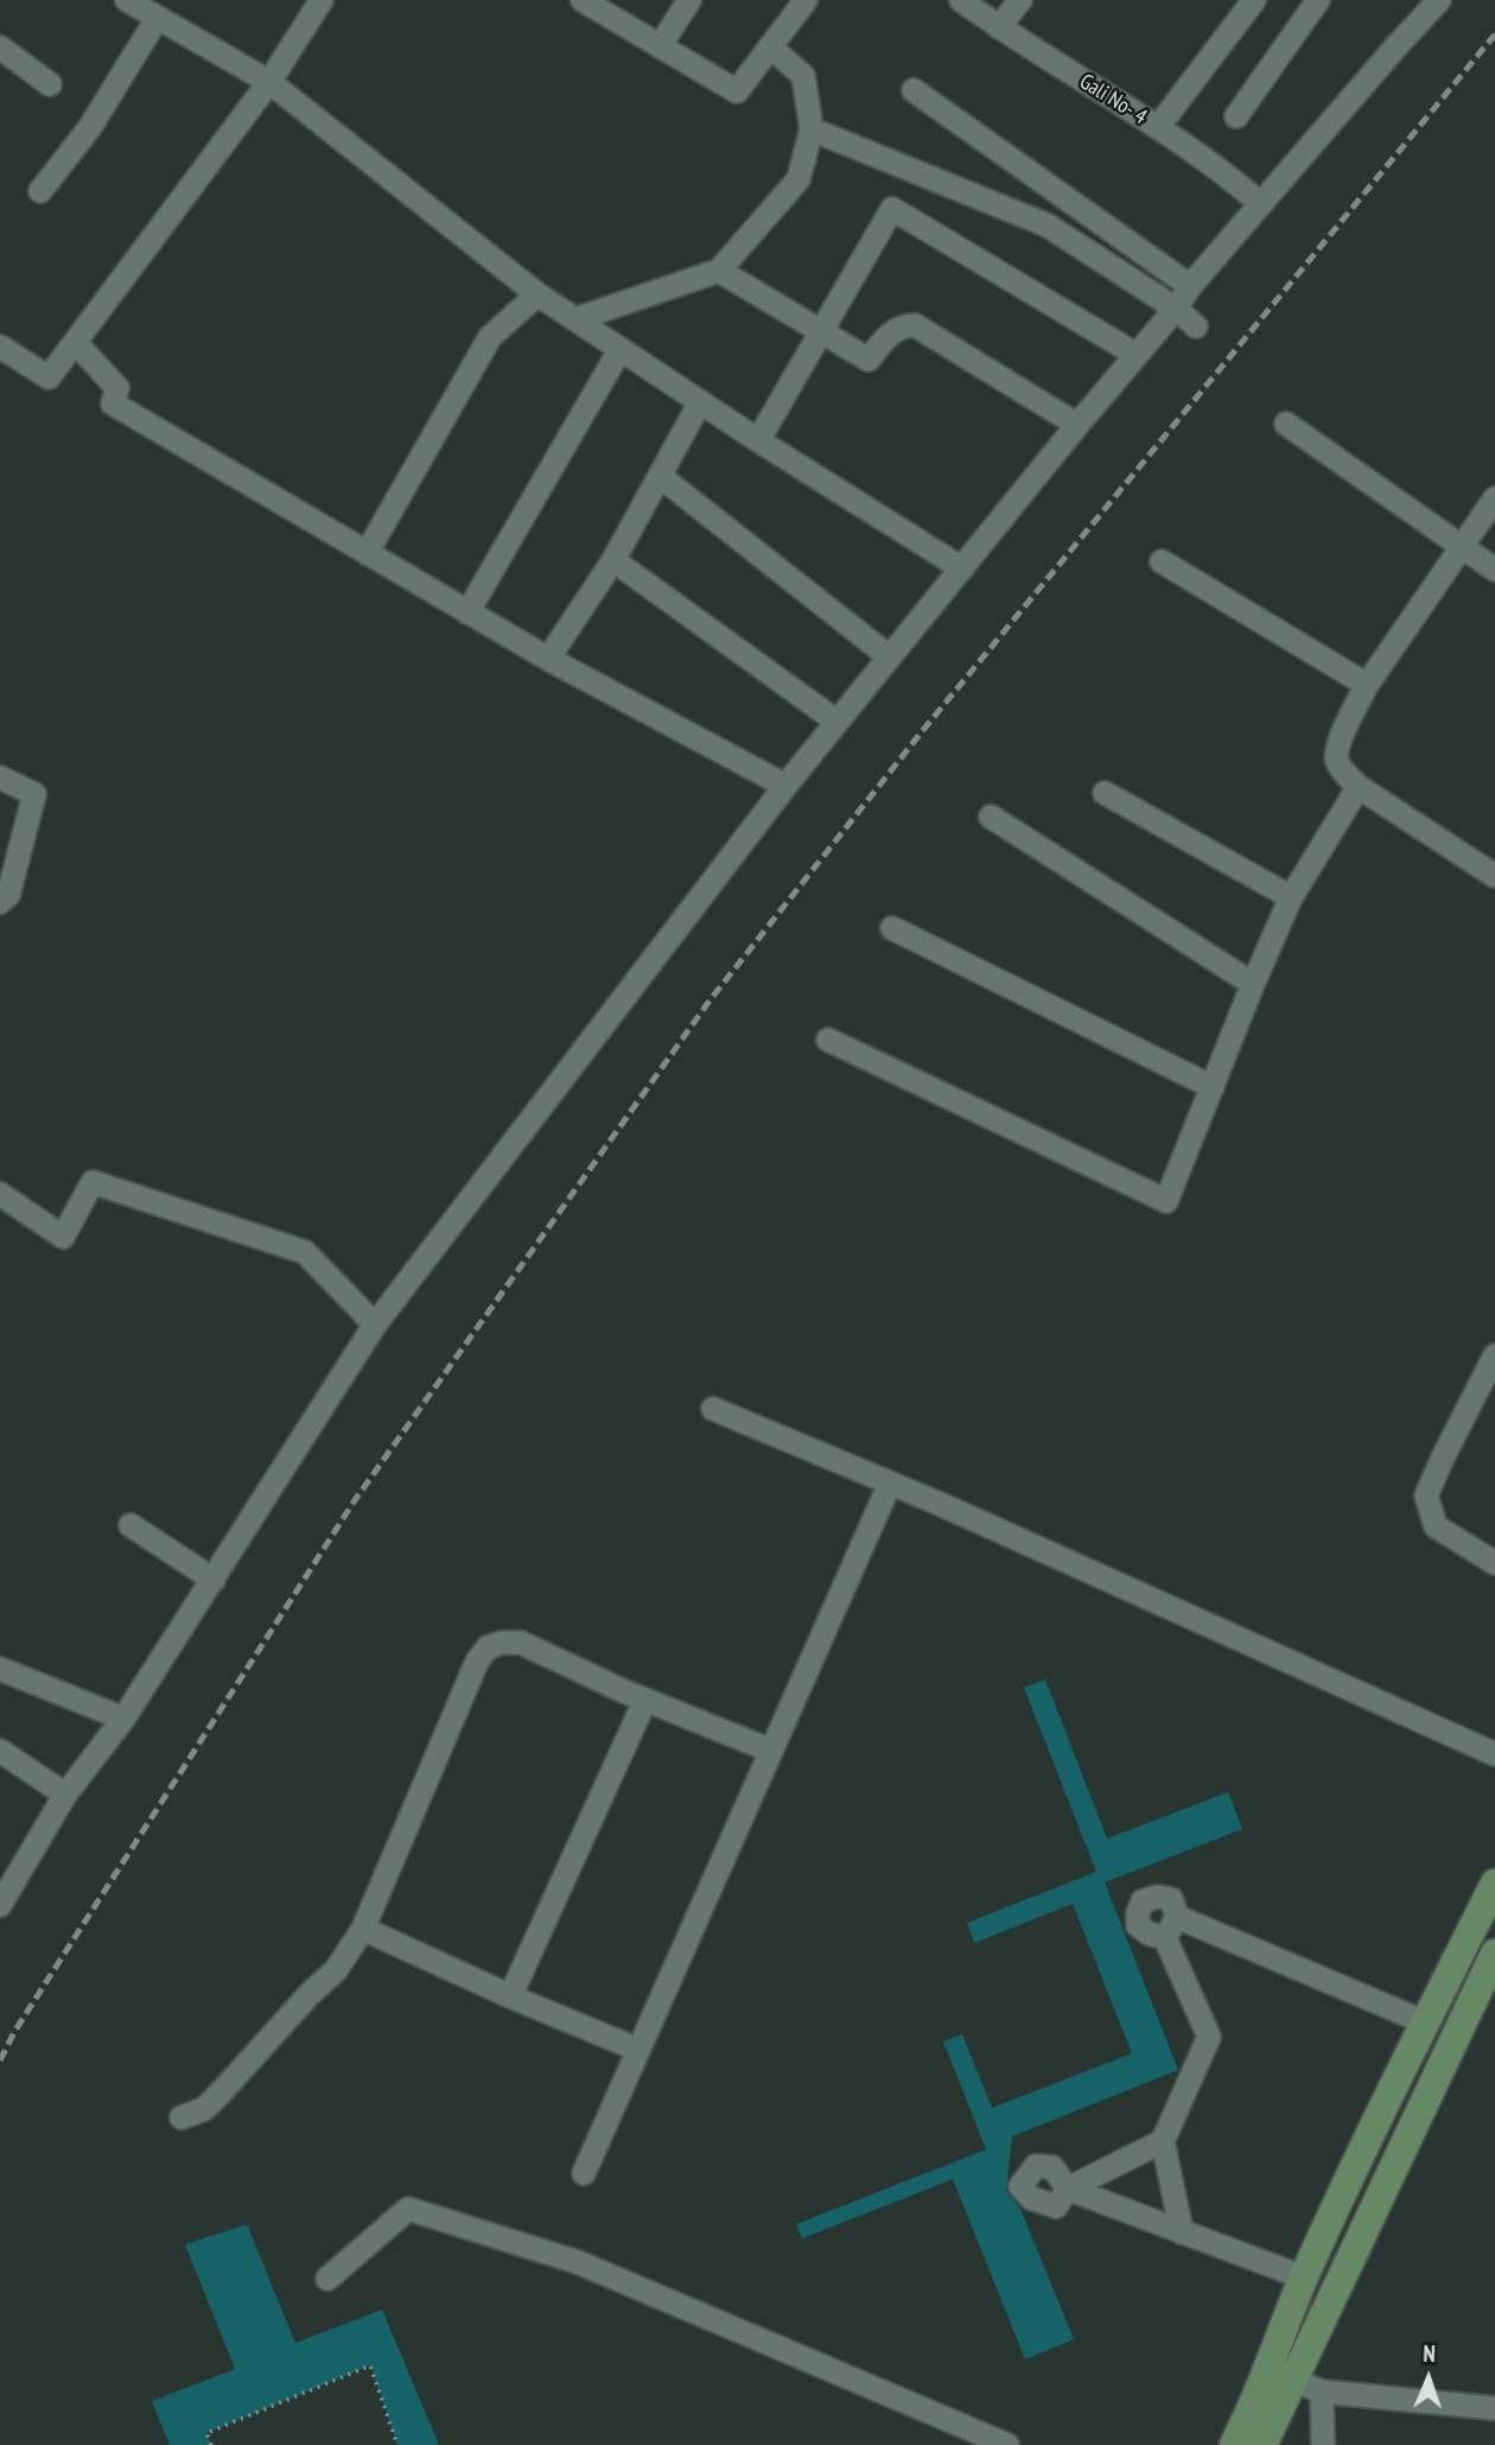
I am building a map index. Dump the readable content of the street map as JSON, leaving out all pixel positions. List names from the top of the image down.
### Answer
{
  "streets": {
    "street": ["Gali No- 4"]
  },
  "north": "top"
}
